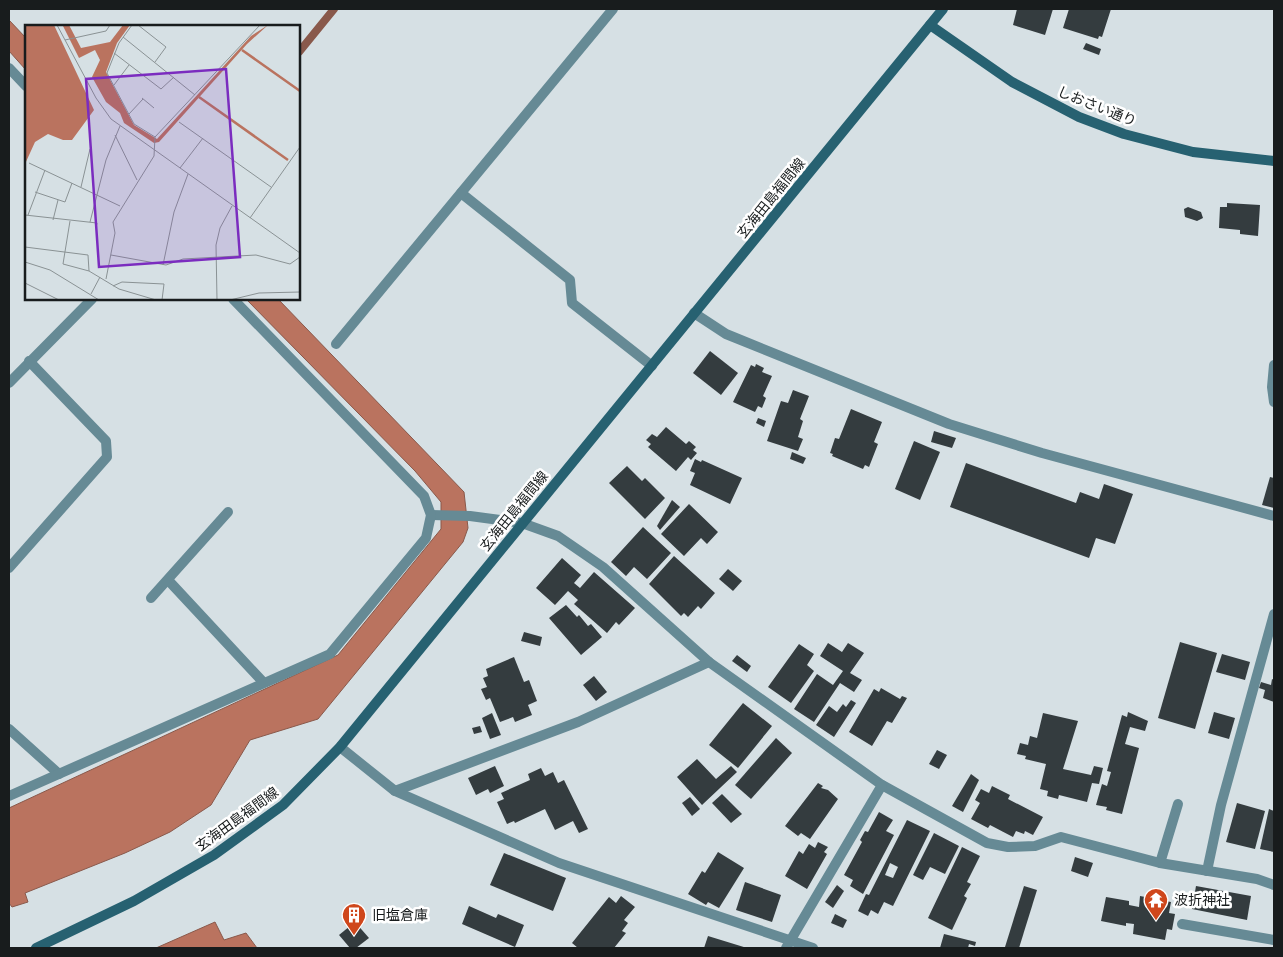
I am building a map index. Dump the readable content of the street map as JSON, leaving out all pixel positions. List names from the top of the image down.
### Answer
{
  "streets": {
    "main road": ["しおさい通り", "玄海田島福間線"]
  },
  "crossings": [
    ["しおさい通り", "玄海田島福間線"]
  ],
  "places": {
    "temple": ["波折神社"],
    "building": ["旧塩倉庫"]
  }
}
